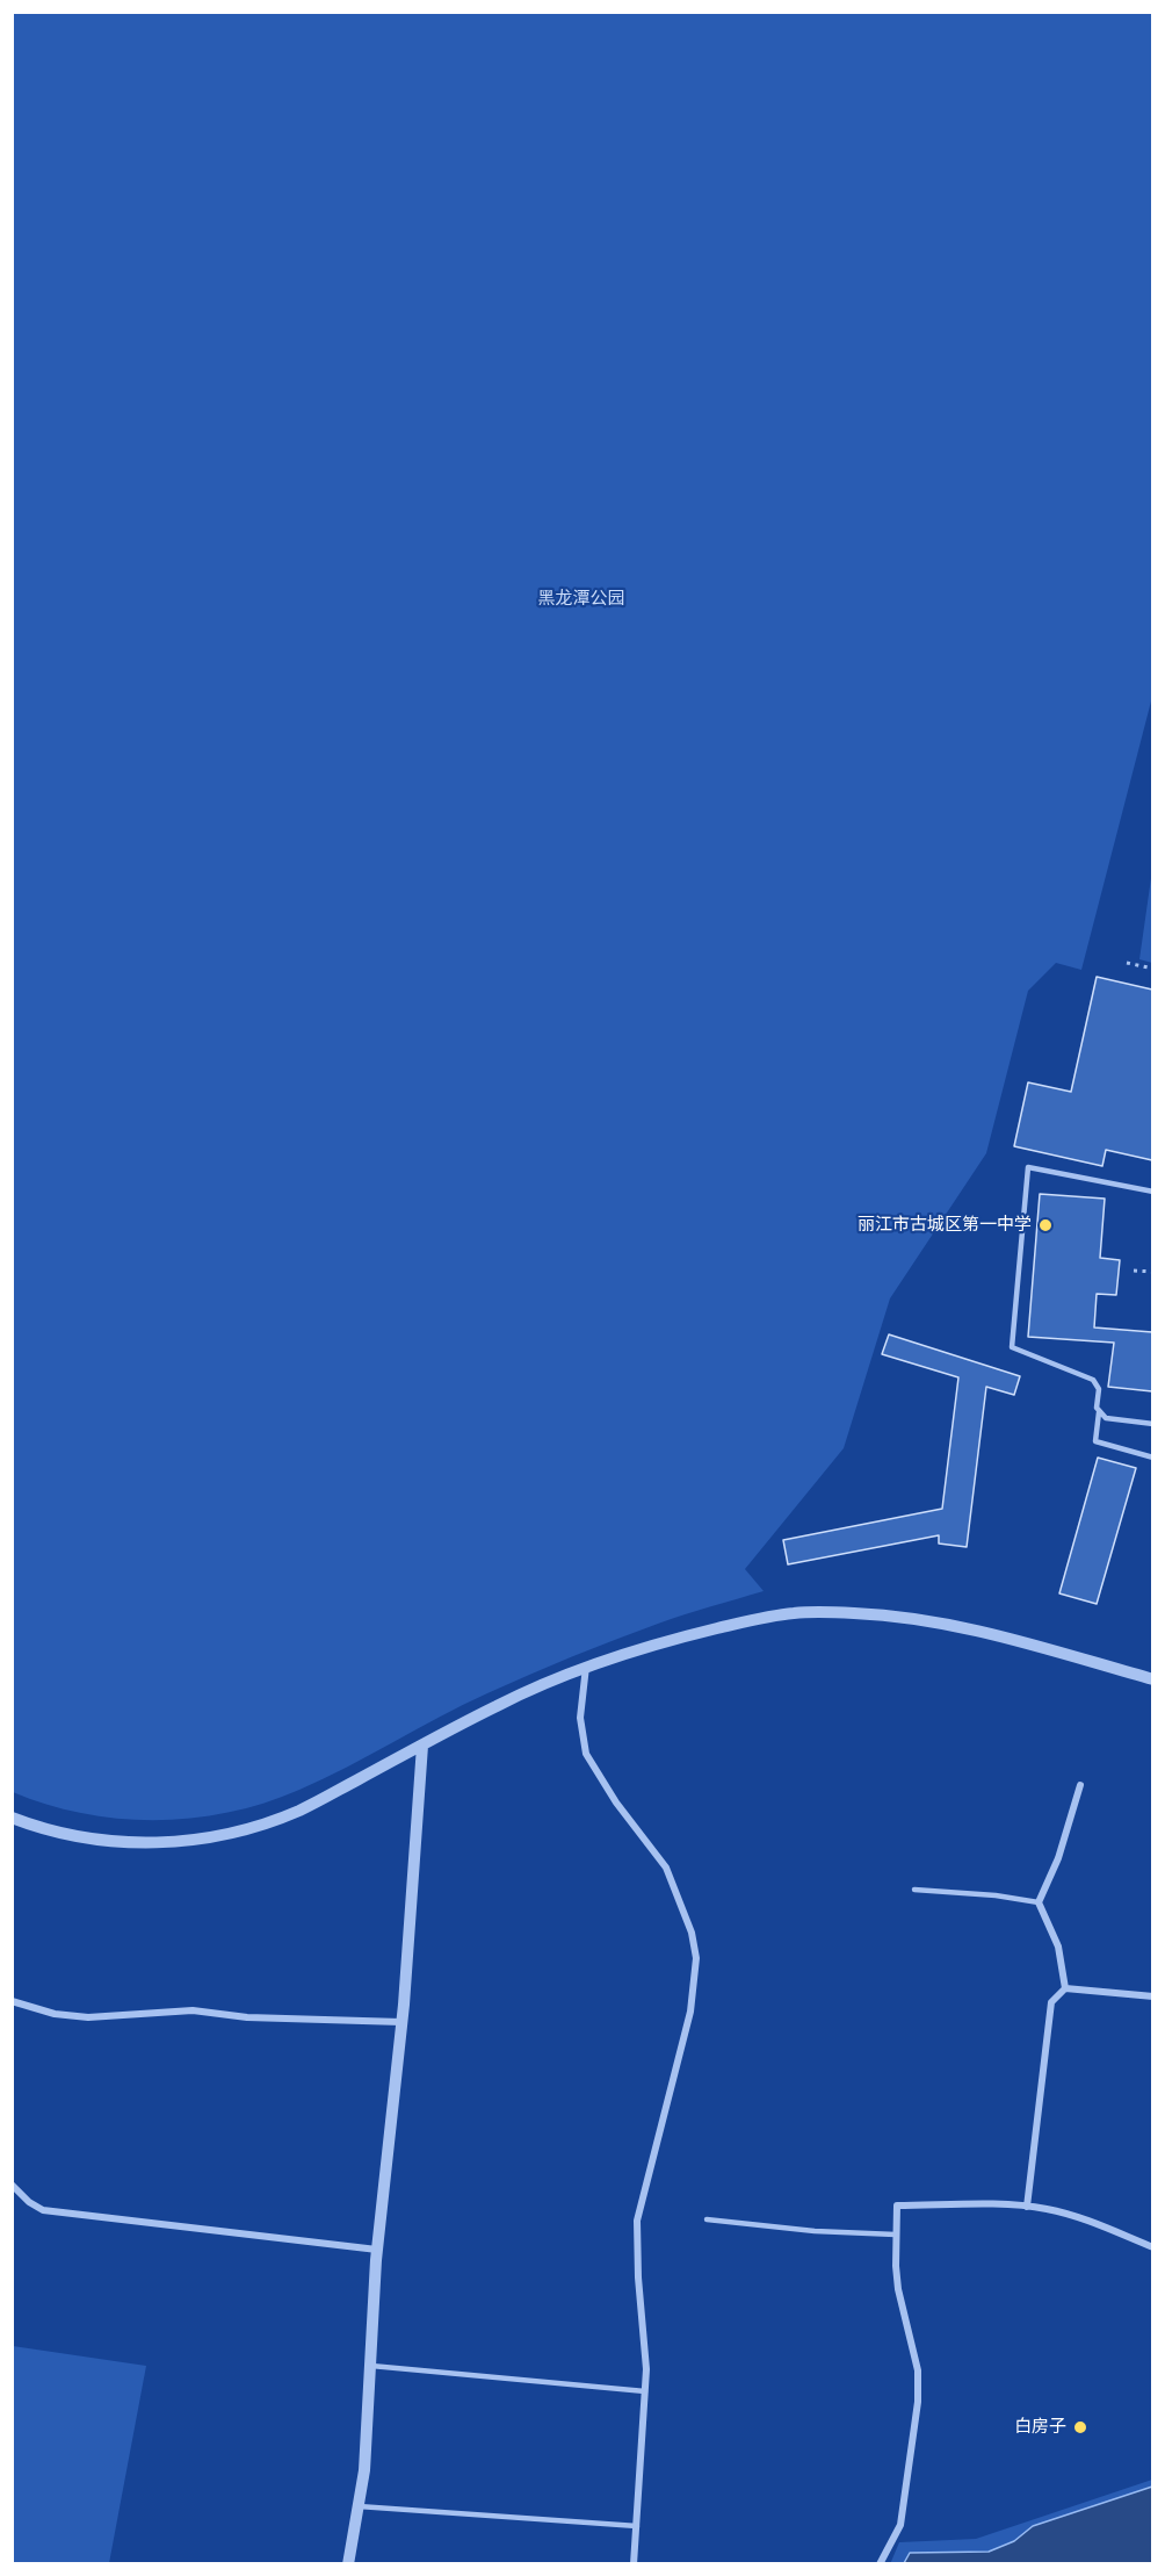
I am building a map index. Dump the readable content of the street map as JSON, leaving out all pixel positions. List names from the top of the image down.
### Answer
{
  "parks": ["黑龙潭公园"],
  "places": ["丽江市古城区第一中学", "白房子"]
}
